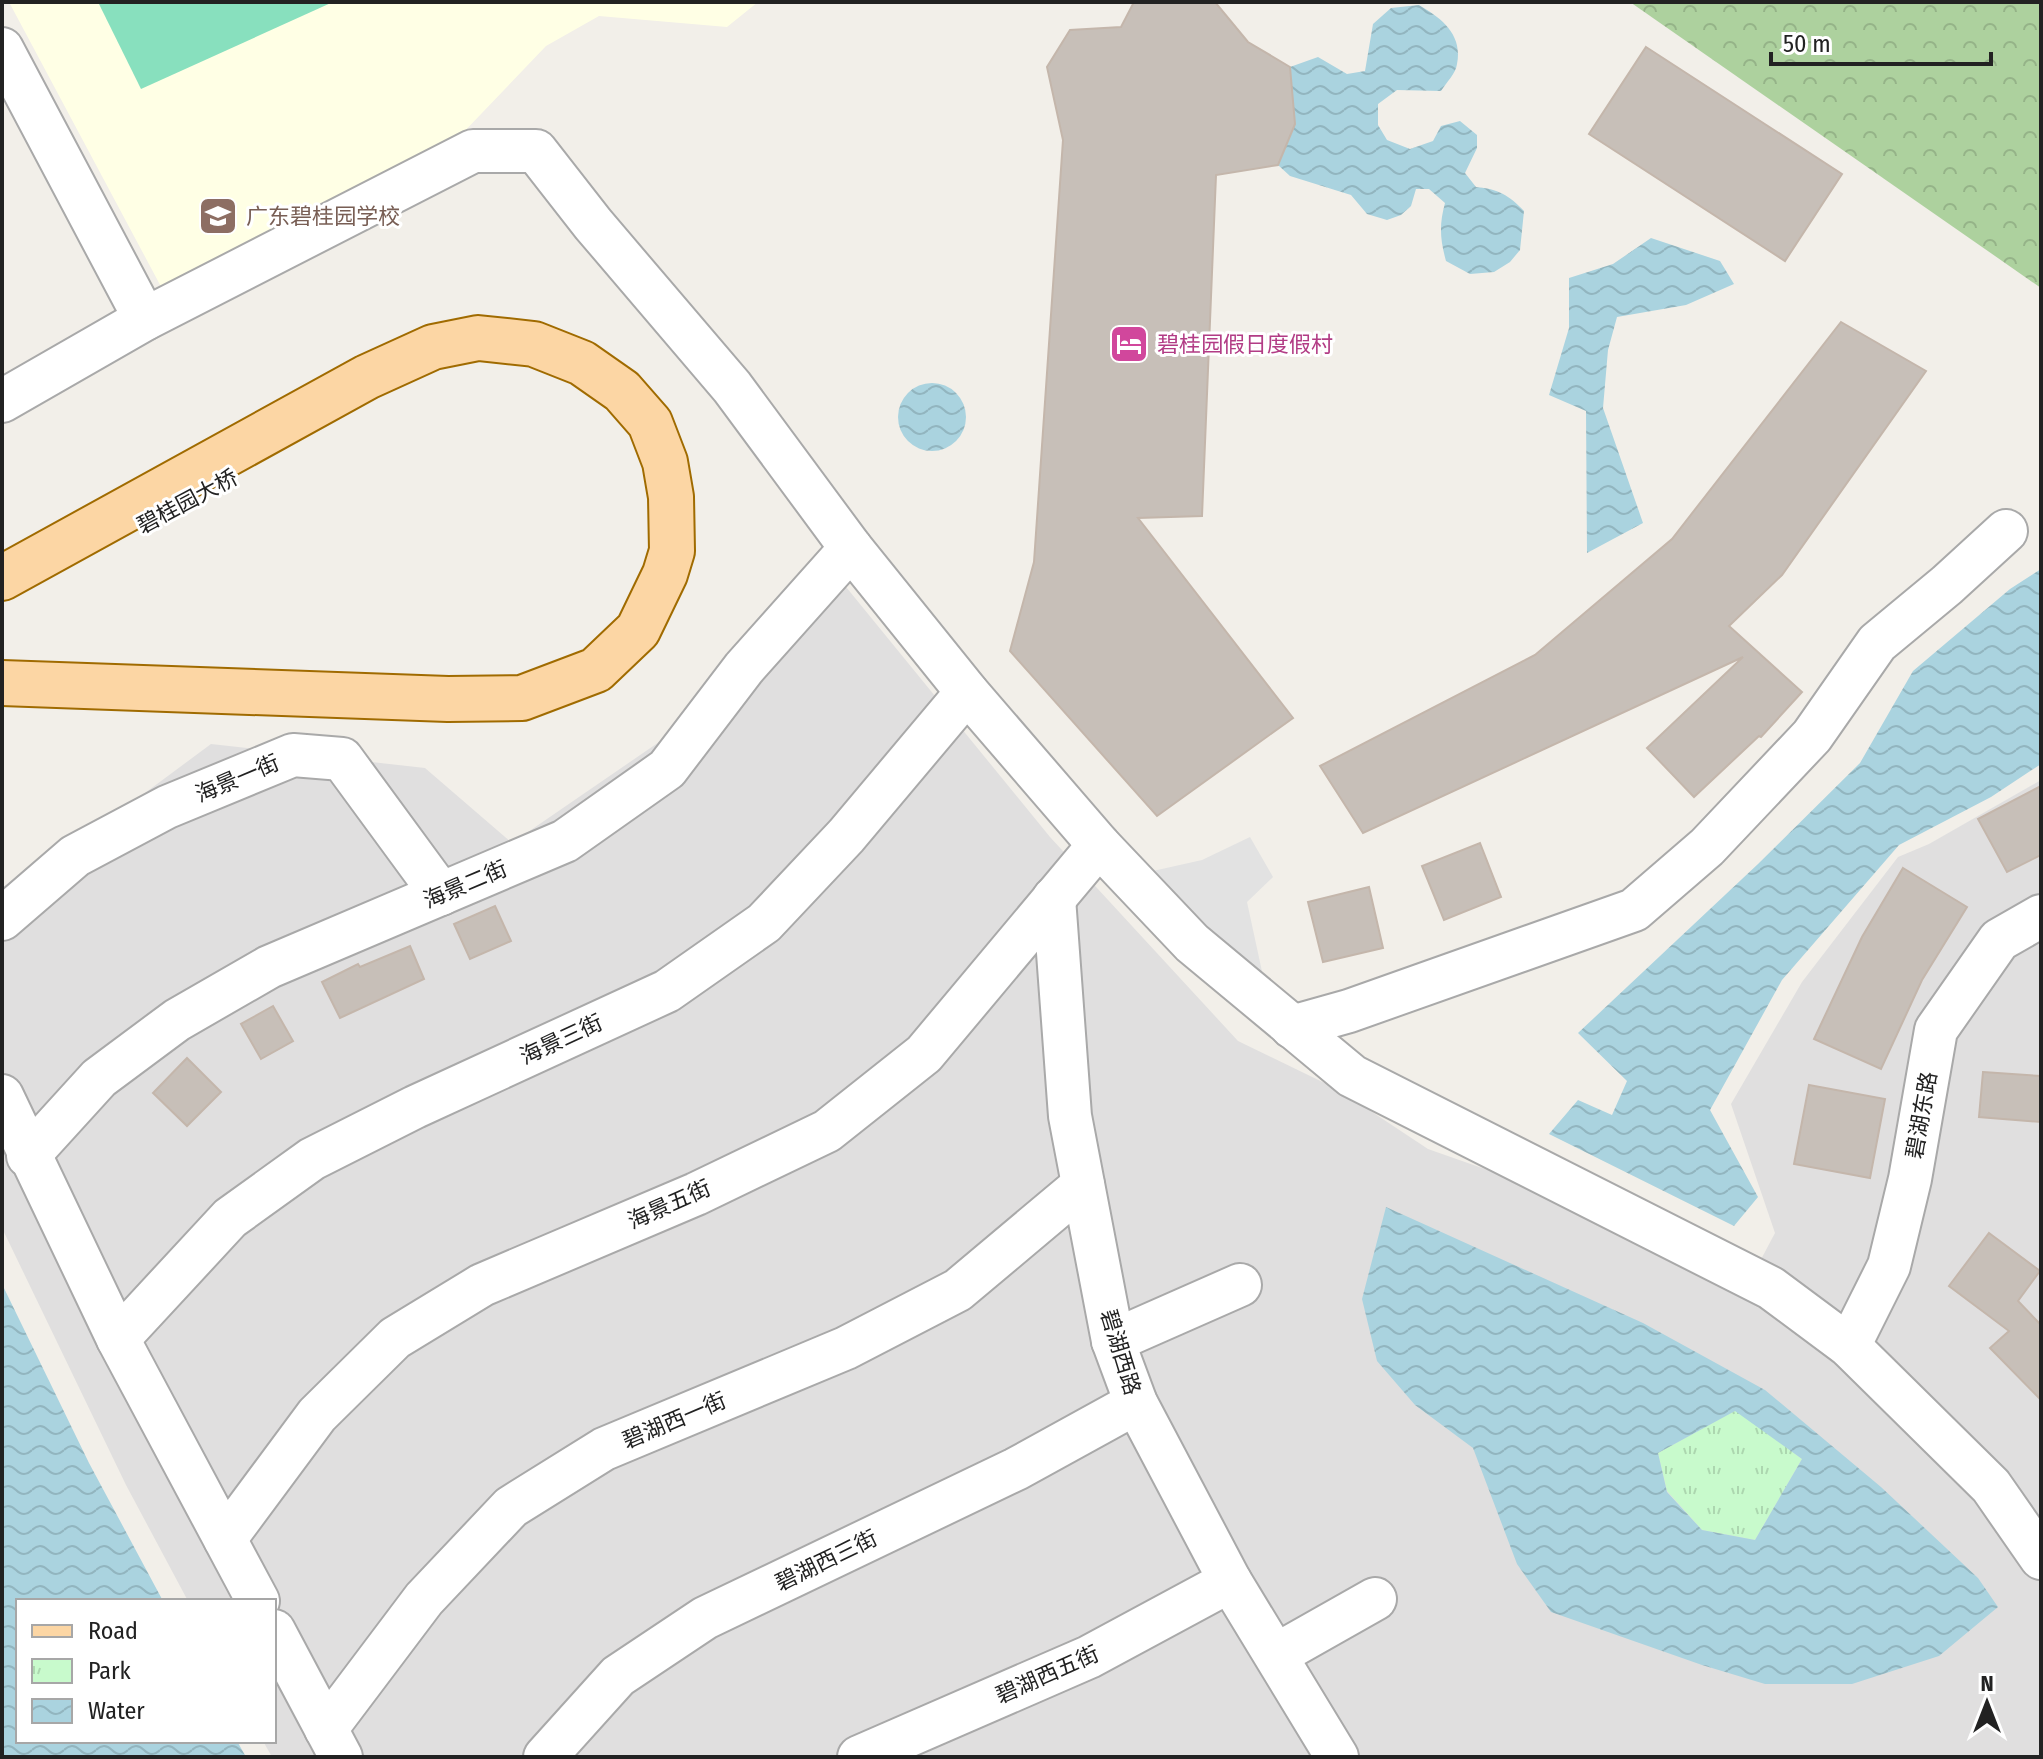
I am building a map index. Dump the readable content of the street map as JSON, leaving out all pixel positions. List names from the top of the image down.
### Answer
{
  "streets": {
    "main road": ["碧桂园大桥"],
    "street": [
      "海景一街",
      "海景二街",
      "海景三街",
      "碧湖东路",
      "海景五街",
      "碧湖西路",
      "碧湖西一街",
      "碧湖西三街",
      "碧湖西五街"
    ]
  },
  "crossings": [
    ["海景一街", "海景二街"],
    ["海景五街", "碧湖西路"],
    ["碧湖西路", "碧湖西一街"],
    ["碧湖西路", "碧湖西三街"],
    ["碧湖西路", "碧湖西五街"]
  ],
  "places": {
    "school or university": ["广东碧桂园学校"],
    "hotel": ["碧桂园假日度假村"]
  },
  "legend": ["Road", "Park", "Water"],
  "scale_bar": "50 m",
  "north": "top"
}
